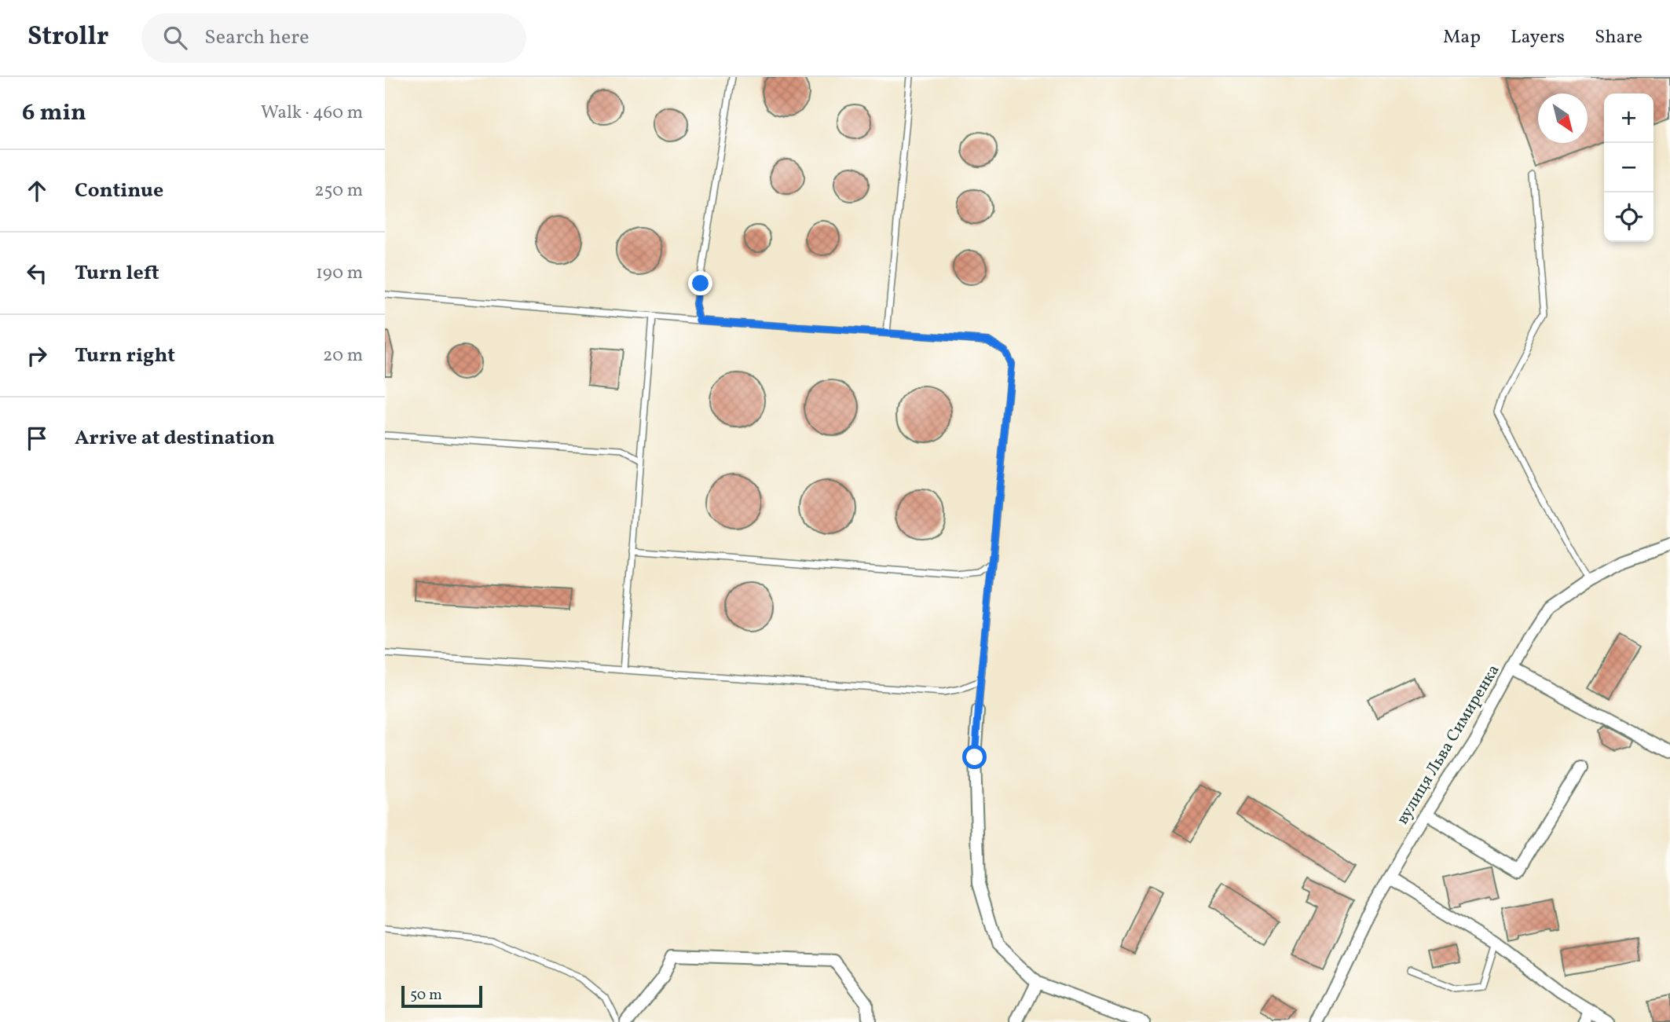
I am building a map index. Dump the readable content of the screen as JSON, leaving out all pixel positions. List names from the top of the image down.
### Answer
{
  "streets": {
    "street": ["вулиця Льва Симиренка"]
  },
  "scale_bar": "50 m",
  "north": "bottom right",
  "page": {
    "header": "Strollr",
    "search": "Search here",
    "nav": ["Map", "Layers", "Share"],
    "heading": ["6 min", "Walk · 460 m"],
    "map_buttons": ["+", "−"],
    "list": [
      ["Continue", "250 m"],
      ["Turn left", "190 m"],
      ["Turn right", "20 m"],
      "Arrive at destination"
    ],
    "scale": "50 m"
  }
}
